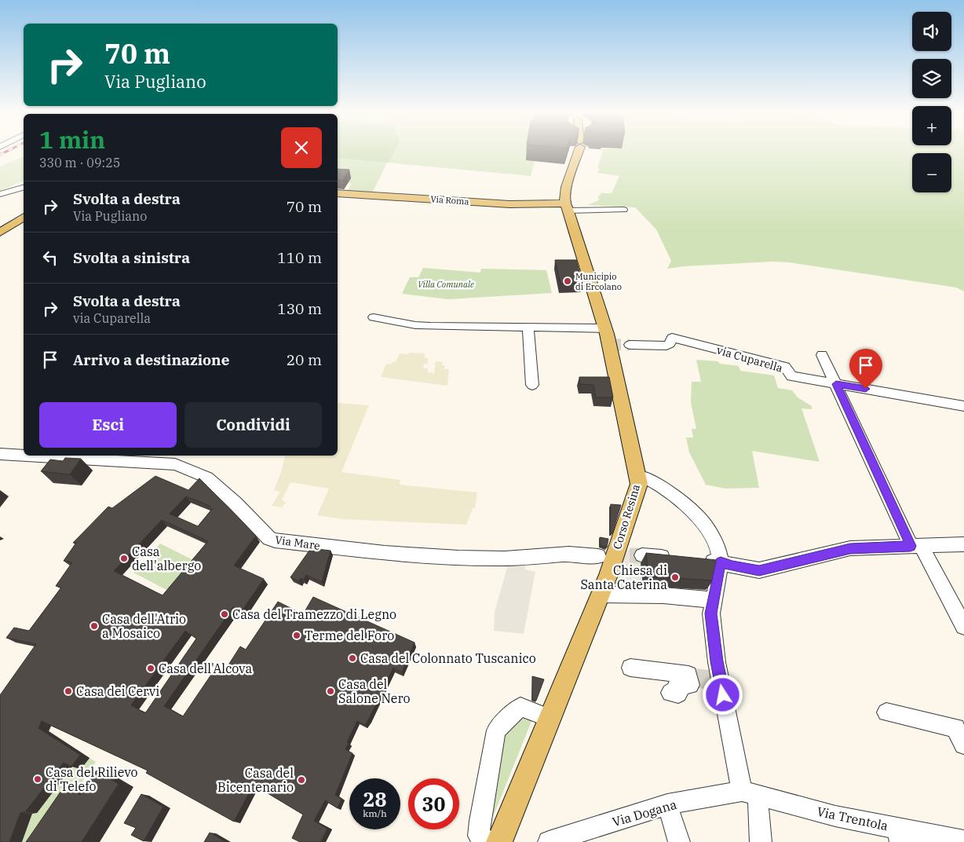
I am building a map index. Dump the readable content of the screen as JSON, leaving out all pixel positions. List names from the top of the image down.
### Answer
{
  "streets": {
    "main road": ["Via Roma", "Corso Resina"],
    "street": [
      "via Cuparella",
      "Via Mare",
      "Via Dogana",
      "Via Trentola"
    ]
  },
  "crossings": [
    ["Via Roma", "Corso Resina"],
    ["Via Dogana", "Via Trentola"]
  ],
  "parks": ["Villa Comunale"],
  "places": [
    "Municipio di Ercolano",
    "Casa dell'albergo",
    "Chiesa di Santa Caterina",
    "Casa del Tramezzo di Legno",
    "Casa dell'Atrio a Mosaico",
    "Terme del Foro",
    "Casa del Colonnato Tuscanico",
    "Casa dell'Alcova",
    "Casa dei Cervi",
    "Casa del Salone Nero",
    "Casa del Rilievo di Telefo",
    "Casa del Bicentenario"
  ],
  "page": {
    "map_buttons": ["+", "−"],
    "turn": ["70 m", "Via Pugliano"],
    "heading": ["1 min", "330 m · 09:25"],
    "list": [
      {
        "name": "Svolta a destra",
        "note": "Via Pugliano",
        "value": "70 m"
      },
      {
        "name": "Svolta a sinistra",
        "value": "110 m"
      },
      {
        "name": "Svolta a destra",
        "note": "via Cuparella",
        "value": "130 m"
      },
      {
        "name": "Arrivo a destinazione",
        "value": "20 m"
      }
    ],
    "buttons": ["Esci", "Condividi"],
    "speed": "28 km/h",
    "limit": "30"
  }
}
